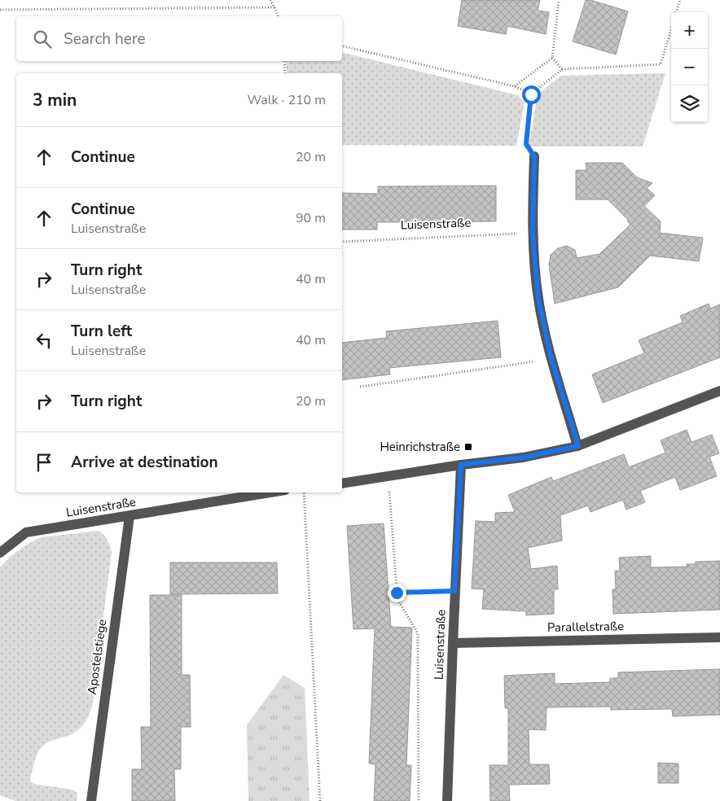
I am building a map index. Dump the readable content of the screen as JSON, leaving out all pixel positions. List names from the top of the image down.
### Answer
{
  "streets": {
    "street": ["Luisenstraße", "Parallelstraße", "Apostelstiege"]
  },
  "crossings": [
    ["Luisenstraße", "Parallelstraße"],
    ["Luisenstraße", "Apostelstiege"]
  ],
  "places": {
    "transit": ["Heinrichstraße"]
  },
  "page": {
    "map_buttons": ["+", "−"],
    "search": "Search here",
    "heading": ["3 min", "Walk · 210 m"],
    "list": [
      ["Continue", "20 m"],
      ["Continue", "Luisenstraße", "90 m"],
      ["Turn right", "Luisenstraße", "40 m"],
      ["Turn left", "Luisenstraße", "40 m"],
      ["Turn right", "20 m"],
      "Arrive at destination"
    ]
  }
}
